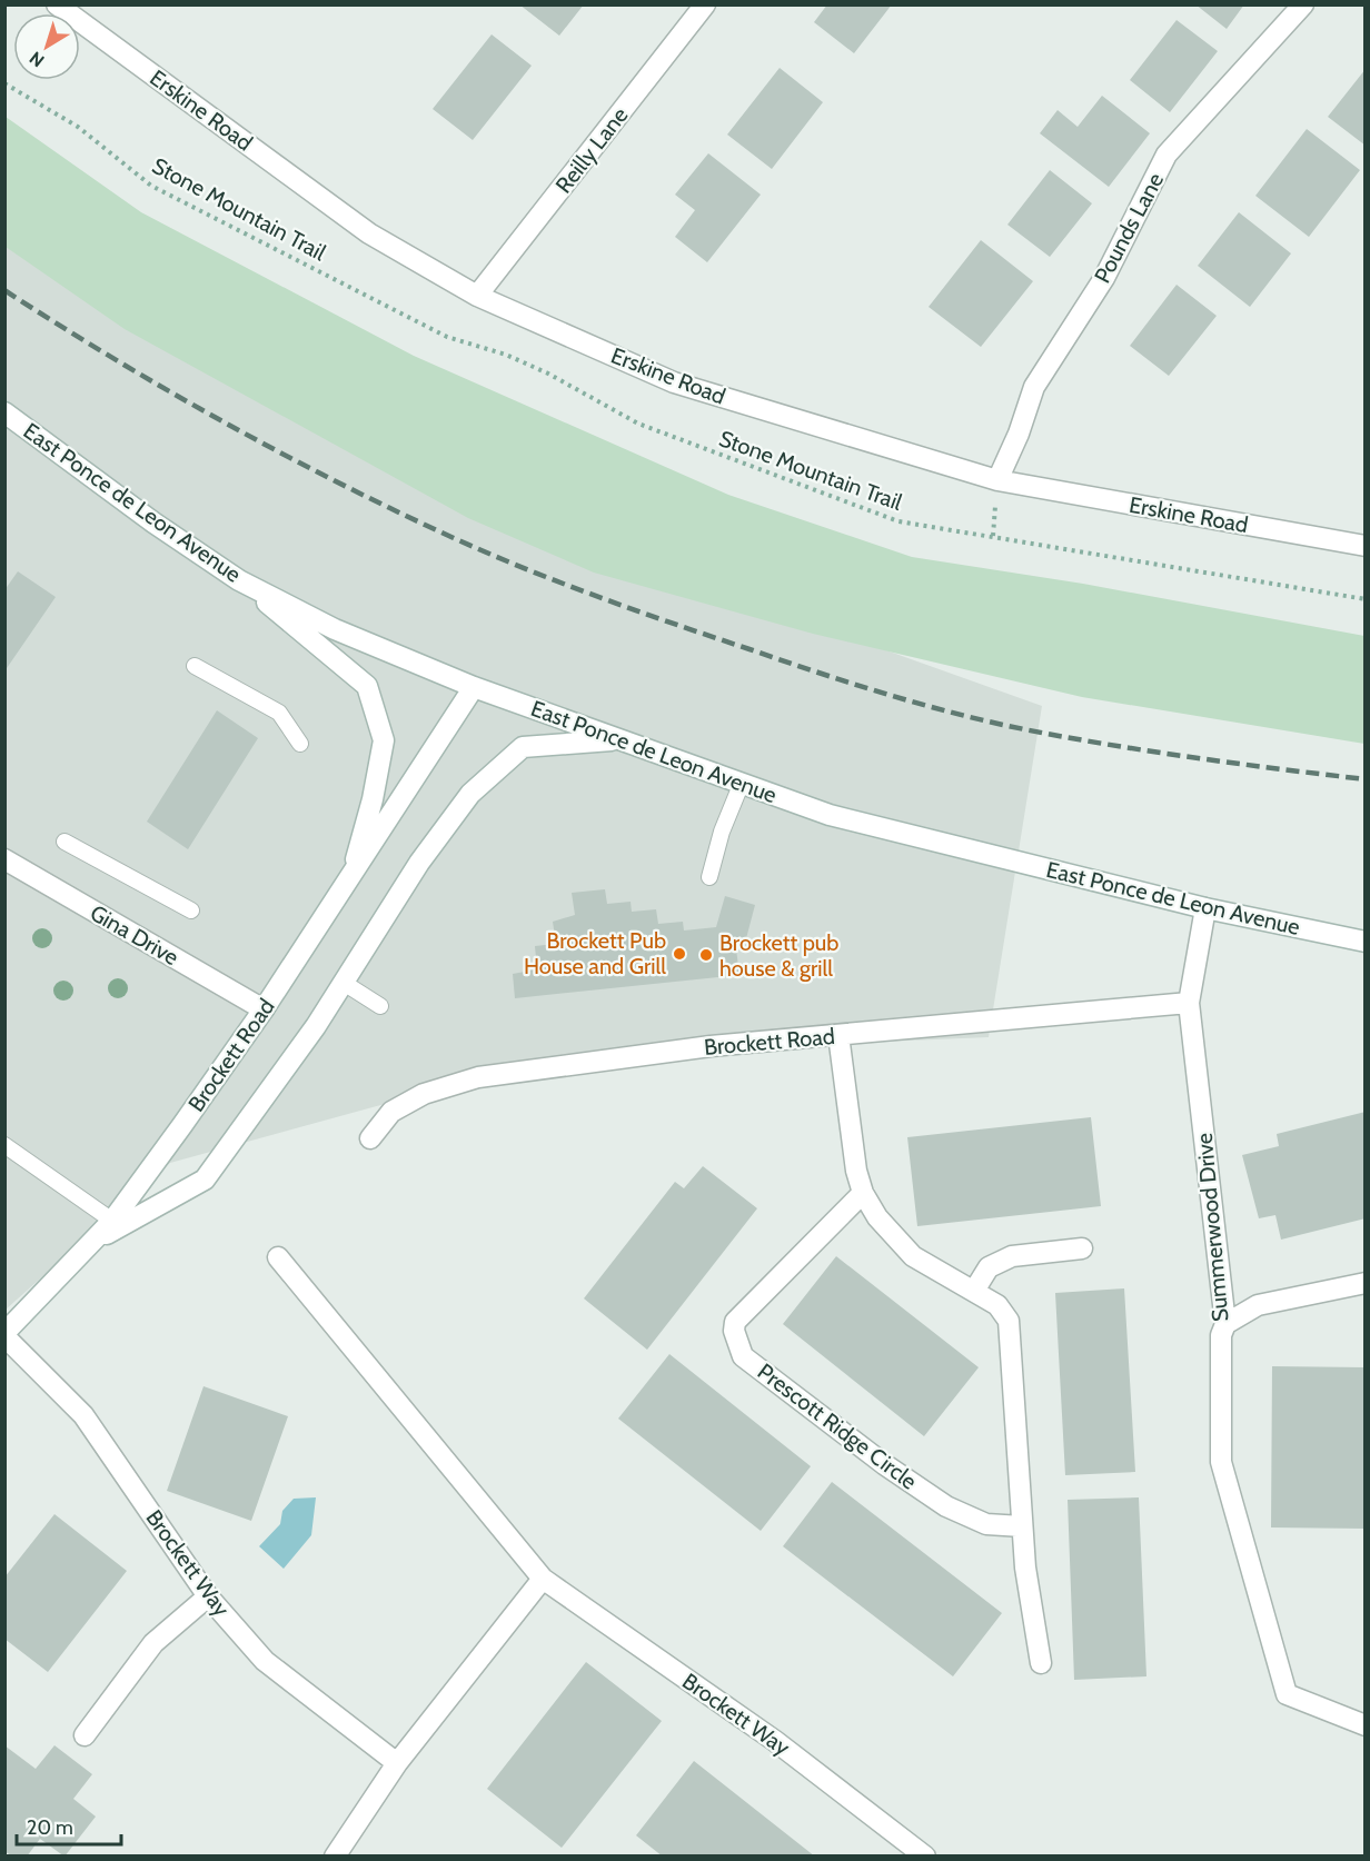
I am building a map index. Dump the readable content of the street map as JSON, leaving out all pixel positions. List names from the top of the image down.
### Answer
{
  "streets": {
    "street": [
      "Erskine Road",
      "Reilly Lane",
      "Pounds Lane",
      "East Ponce de Leon Avenue",
      "Gina Drive",
      "Brockett Road",
      "Summerwood Drive",
      "Prescott Ridge Circle",
      "Brockett Way"
    ],
    "path": ["Stone Mountain Trail"]
  },
  "crossings": [
    ["Erskine Road", "Reilly Lane"],
    ["Erskine Road", "Pounds Lane"],
    ["East Ponce de Leon Avenue", "Brockett Road"],
    ["East Ponce de Leon Avenue", "Summerwood Drive"],
    ["Gina Drive", "Brockett Road"],
    ["Brockett Road", "Summerwood Drive"],
    ["Brockett Road", "Brockett Way"]
  ],
  "places": ["Brockett Pub House and Grill", "Brockett pub house & grill"],
  "scale_bar": "20 m",
  "north": "bottom left"
}
